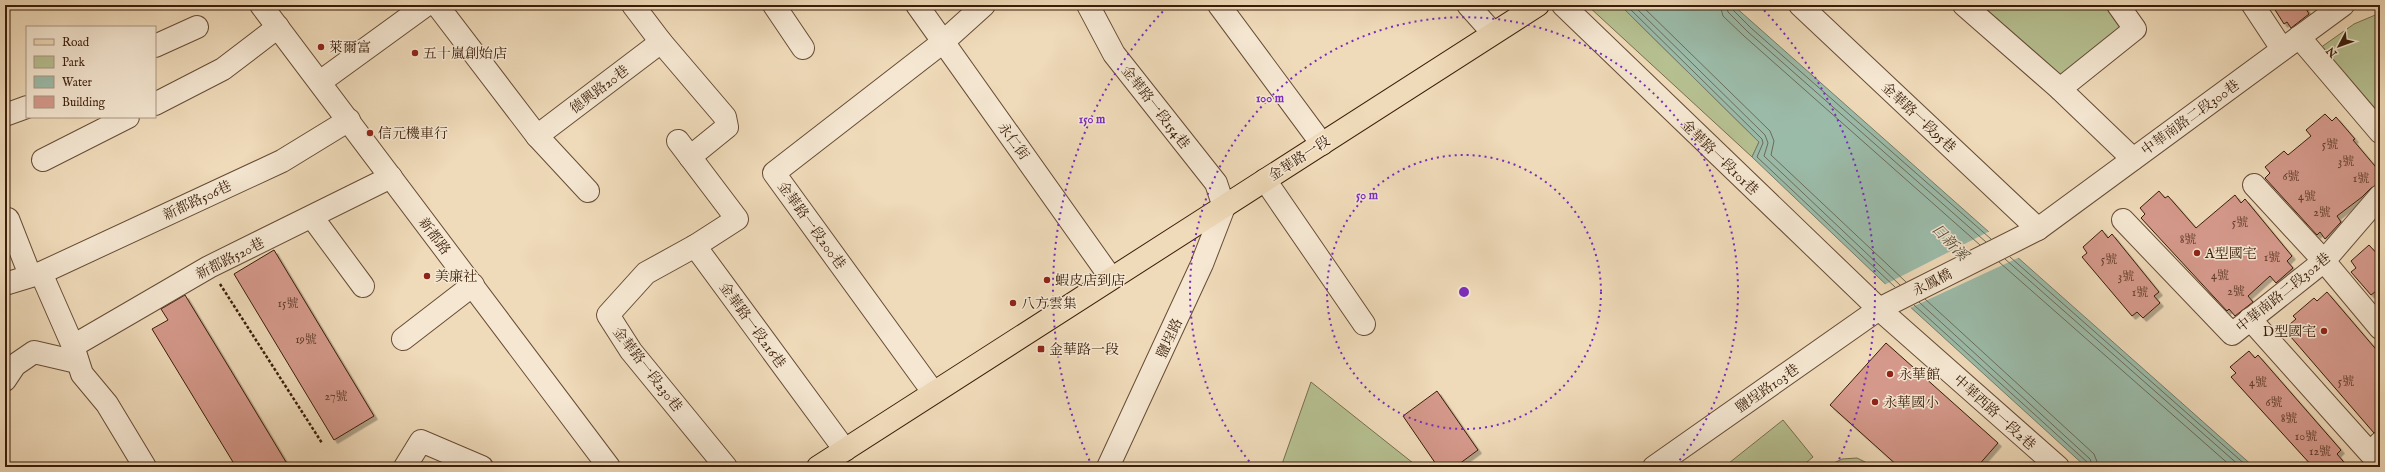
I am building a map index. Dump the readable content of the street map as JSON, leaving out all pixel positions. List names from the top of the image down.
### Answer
{
  "streets": {
    "main road": ["金華路一段"],
    "street": [
      "德興路20巷",
      "金華路一段154巷",
      "金華路一段95巷",
      "中華南路二段300巷",
      "永仁街",
      "金華路一段101巷",
      "新都路506巷",
      "金華路一段200巷",
      "新都路",
      "新都路520巷",
      "永鳳橋",
      "中華南路二段302巷",
      "金華路一段216巷",
      "鹽埕路",
      "金華路一段230巷",
      "鹽埕路103巷",
      "中華西路一段2巷"
    ]
  },
  "crossings": [
    ["金華路一段154巷", "金華路一段"],
    ["金華路一段154巷", "鹽埕路"],
    ["金華路一段95巷", "中華南路二段300巷"],
    ["金華路一段95巷", "永鳳橋"],
    ["中華南路二段300巷", "永鳳橋"],
    ["永仁街", "金華路一段"],
    ["永仁街", "金華路一段200巷"],
    ["金華路一段101巷", "永鳳橋"],
    ["金華路一段101巷", "鹽埕路103巷"],
    ["金華路一段101巷", "中華西路一段2巷"],
    ["金華路一段", "金華路一段200巷"],
    ["金華路一段", "金華路一段216巷"],
    ["金華路一段", "鹽埕路"],
    ["新都路506巷", "新都路"],
    ["新都路", "新都路520巷"],
    ["永鳳橋", "鹽埕路103巷"],
    ["永鳳橋", "中華西路一段2巷"],
    ["金華路一段216巷", "金華路一段230巷"],
    ["鹽埕路103巷", "中華西路一段2巷"]
  ],
  "water": ["日新溪"],
  "places": {
    "other": [
      "萊爾富",
      "五十嵐創始店",
      "信元機車行",
      "A型國宅",
      "美廉社",
      "蝦皮店到店",
      "八方雲集",
      "D型國宅",
      "永華館",
      "永華國小"
    ],
    "transit": ["金華路一段"]
  },
  "house_numbers": [
    "5號",
    "3號",
    "6號",
    "1號",
    "4號",
    "2號",
    "5號",
    "8號",
    "1號",
    "5號",
    "4號",
    "3號",
    "2號",
    "1號",
    "15號",
    "19號",
    "5號",
    "4號",
    "27號",
    "6號",
    "8號",
    "10號",
    "12號"
  ],
  "legend": [
    "Road",
    "Park",
    "Water",
    "Building"
  ],
  "north": "bottom left",
  "rings": ["100 m", "150 m", "50 m"]
}
